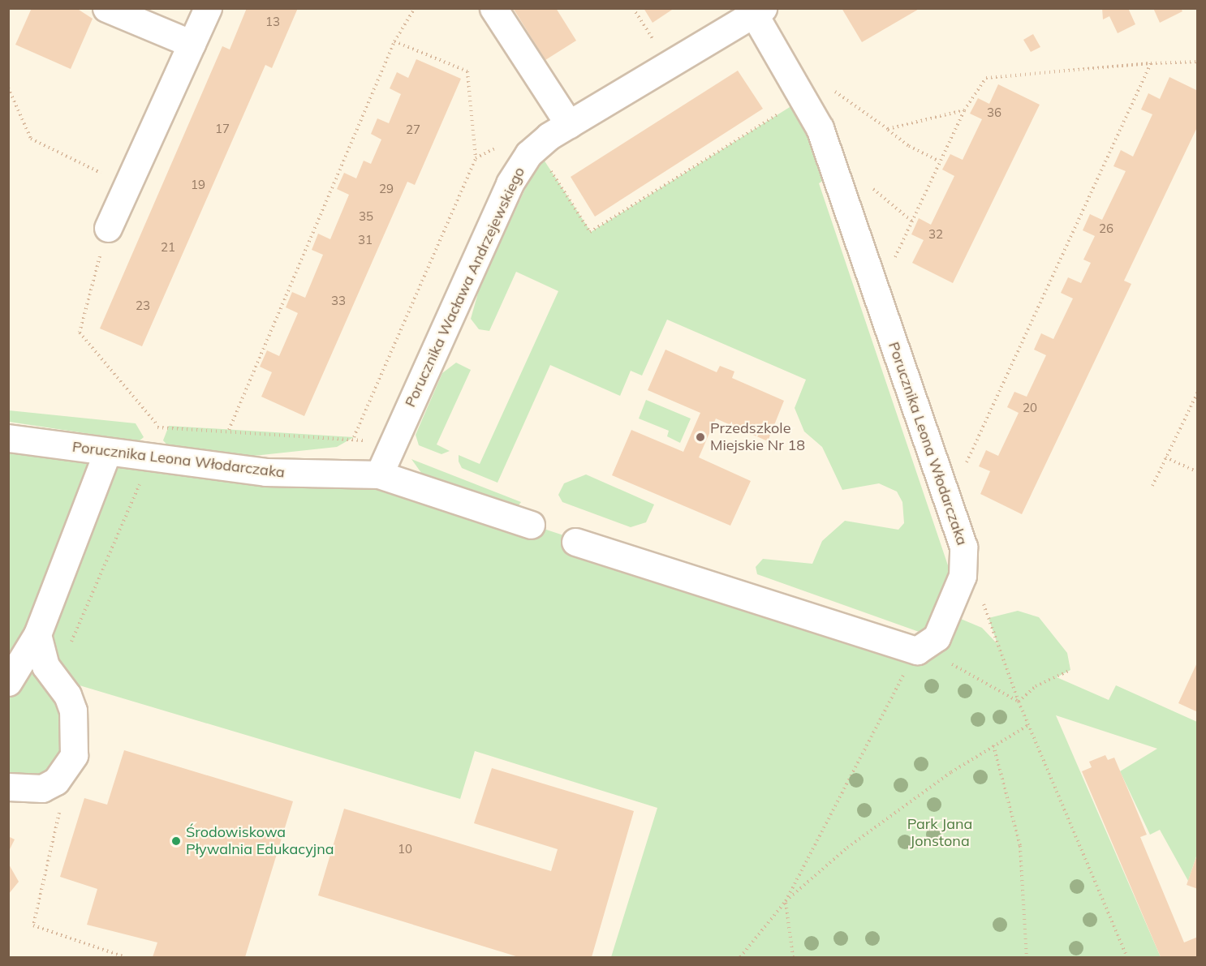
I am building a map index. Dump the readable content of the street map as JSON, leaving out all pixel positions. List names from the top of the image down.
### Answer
{
  "streets": {
    "street": ["Porucznika Wacława Andrzejewskiego", "Porucznika Leona Włodarczaka"]
  },
  "crossings": [
    ["Porucznika Wacława Andrzejewskiego", "Porucznika Leona Włodarczaka"]
  ],
  "parks": ["Park Jana Jonstona"],
  "places": ["Przedszkole Miejskie Nr 18", "Środowiskowa Pływalnia Edukacyjna"],
  "house_numbers": [
    "13",
    "36",
    "17",
    "27",
    "19",
    "29",
    "35",
    "26",
    "32",
    "31",
    "21",
    "33",
    "23",
    "20",
    "10"
  ]
}
